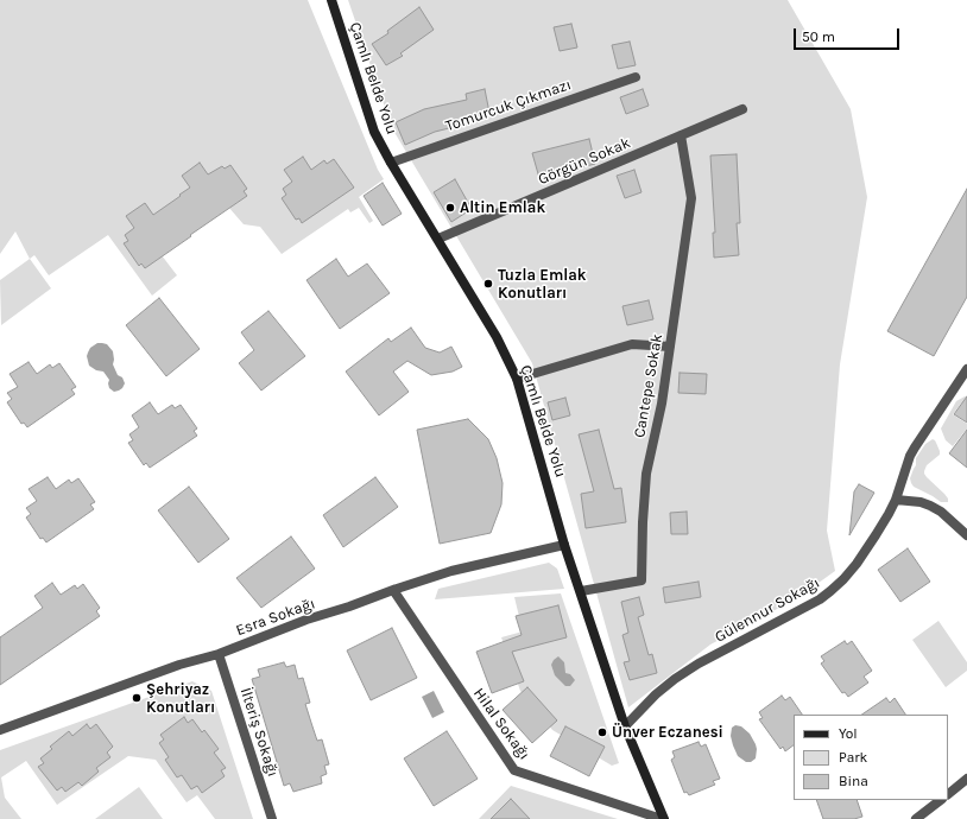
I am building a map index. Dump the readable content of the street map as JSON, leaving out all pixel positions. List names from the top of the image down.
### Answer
{
  "streets": {
    "street": [
      "Çamlı Belde Yolu",
      "Tomurcuk Çıkmazı",
      "Görgün Sokak",
      "Cantepe Sokak",
      "Gülennur Sokağı",
      "Esra Sokağı",
      "Hilal Sokağı",
      "İlteriş Sokağı"
    ]
  },
  "crossings": [
    ["Çamlı Belde Yolu", "Tomurcuk Çıkmazı"],
    ["Çamlı Belde Yolu", "Görgün Sokak"],
    ["Çamlı Belde Yolu", "Cantepe Sokak"],
    ["Çamlı Belde Yolu", "Gülennur Sokağı"],
    ["Çamlı Belde Yolu", "Esra Sokağı"],
    ["Çamlı Belde Yolu", "Hilal Sokağı"],
    ["Görgün Sokak", "Cantepe Sokak"],
    ["Esra Sokağı", "Hilal Sokağı"],
    ["Esra Sokağı", "İlteriş Sokağı"]
  ],
  "places": [
    "Altin Emlak",
    "Tuzla Emlak Konutları",
    "Şehriyaz Konutları",
    "Ünver Eczanesi"
  ],
  "legend": ["Yol", "Park", "Bina"],
  "scale_bar": "50 m"
}
